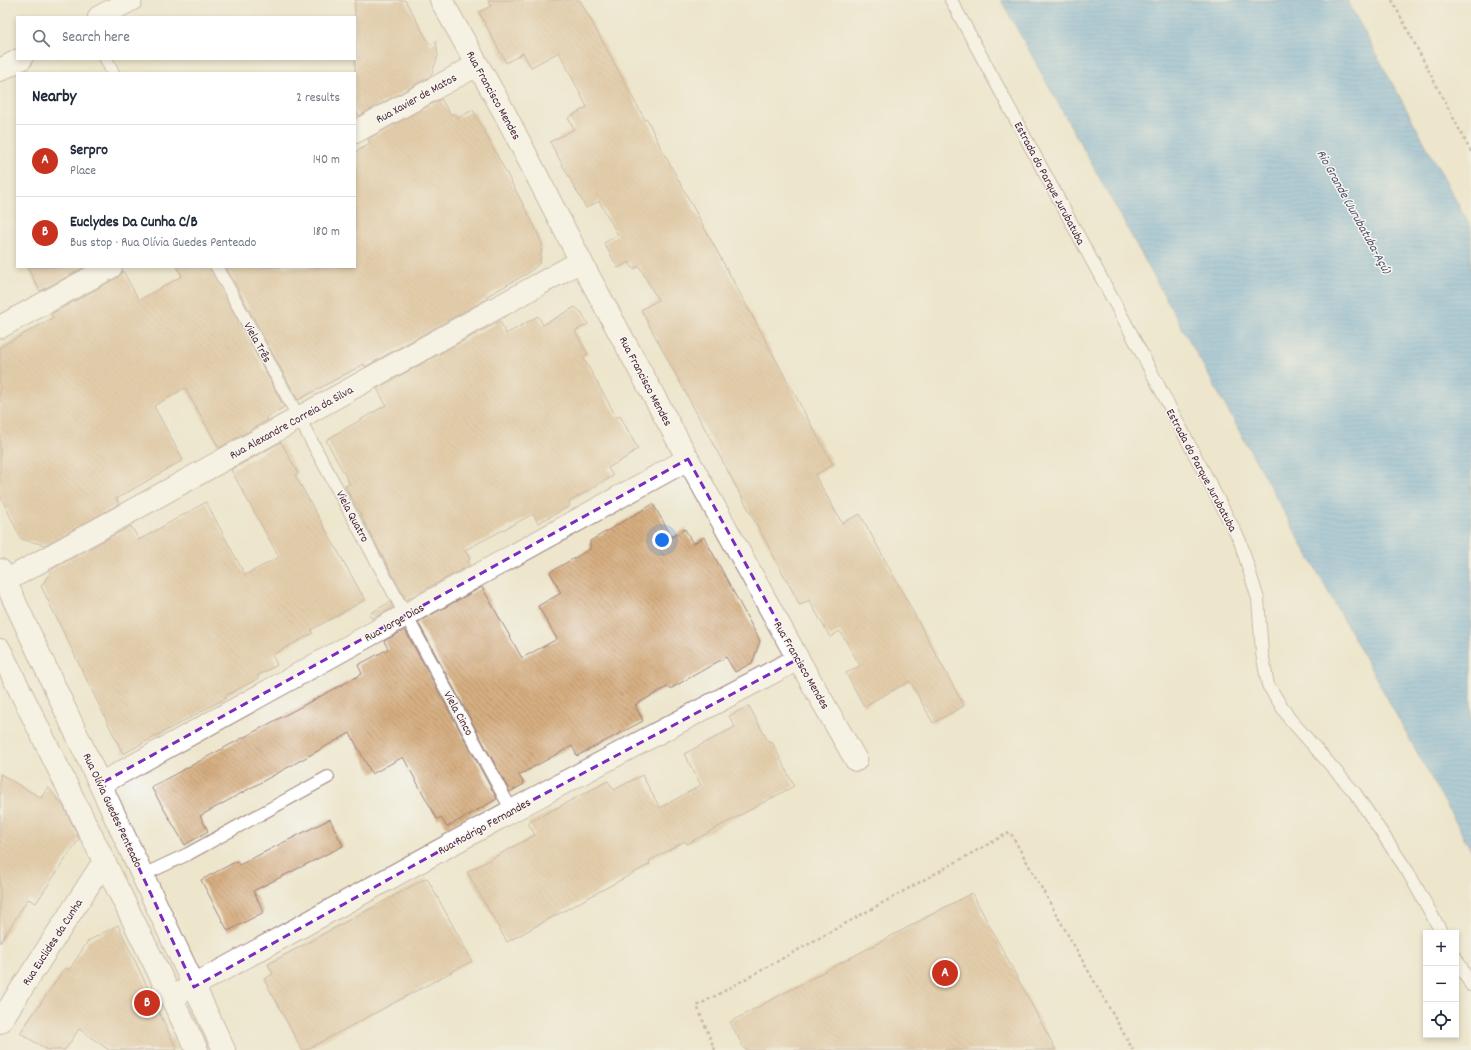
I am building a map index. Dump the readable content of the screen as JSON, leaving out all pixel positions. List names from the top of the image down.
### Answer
{
  "streets": {
    "street": [
      "Rua Francisco Mendes",
      "Rua Xavier de Matos",
      "Rua Alexandre Correia da Silva",
      "Rua Jorge Dias",
      "Rua Olívia Guedes Penteado",
      "Rua Rodrigo Fernandes",
      "Rua Euclides da Cunha"
    ],
    "lane": [
      "Estrada do Parque Jurubatuba",
      "Viela Três",
      "Viela Quatro",
      "Viela Cinco"
    ]
  },
  "crossings": [
    ["Rua Francisco Mendes", "Rua Xavier de Matos"],
    ["Rua Francisco Mendes", "Rua Alexandre Correia da Silva"],
    ["Rua Francisco Mendes", "Rua Jorge Dias"],
    ["Rua Francisco Mendes", "Rua Rodrigo Fernandes"],
    ["Viela Três", "Rua Alexandre Correia da Silva"],
    ["Viela Três", "Viela Quatro"],
    ["Rua Alexandre Correia da Silva", "Viela Quatro"],
    ["Rua Alexandre Correia da Silva", "Rua Olívia Guedes Penteado"],
    ["Viela Quatro", "Rua Jorge Dias"],
    ["Viela Quatro", "Viela Cinco"],
    ["Rua Jorge Dias", "Viela Cinco"],
    ["Rua Jorge Dias", "Rua Olívia Guedes Penteado"],
    ["Viela Cinco", "Rua Rodrigo Fernandes"],
    ["Rua Olívia Guedes Penteado", "Rua Rodrigo Fernandes"]
  ],
  "water": ["Rio Grande (Jurubatuba-Açú)"],
  "page": {
    "search": "Search here",
    "heading": ["Nearby", "2 results"],
    "list": [
      {
        "mark": "A",
        "name": "Serpro",
        "note": "Place",
        "value": "140 m"
      },
      {
        "mark": "B",
        "name": "Euclydes Da Cunha C/B",
        "note": "Bus stop · Rua Olívia Guedes Penteado",
        "value": "180 m"
      }
    ],
    "map_buttons": ["+", "−"],
    "pins": ["A", "B"]
  }
}
